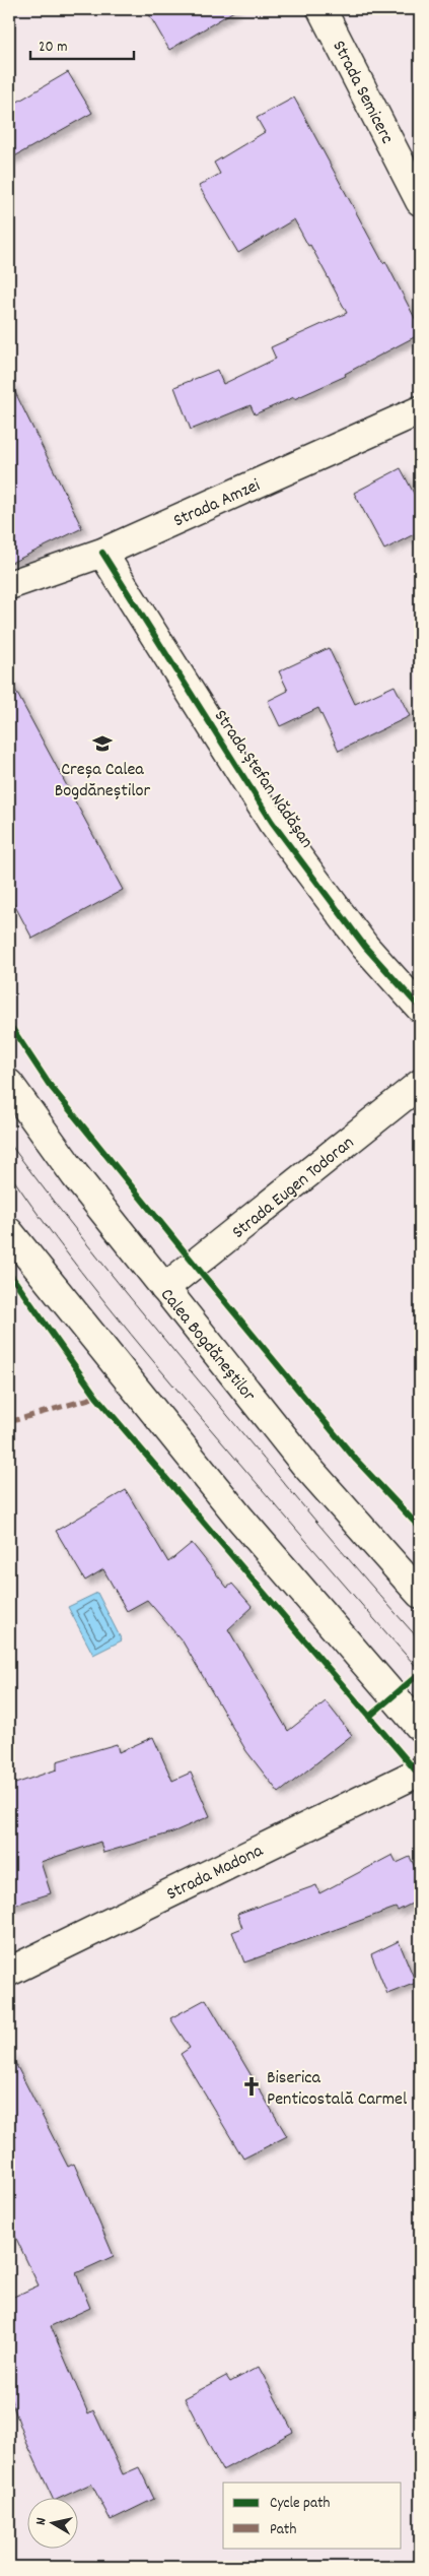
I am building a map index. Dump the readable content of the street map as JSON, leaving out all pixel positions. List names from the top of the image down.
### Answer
{
  "streets": {
    "street": [
      "Strada Semicerc",
      "Strada Amzei",
      "Strada Ștefan Nădășan",
      "Strada Eugen Todoran",
      "Calea Bogdăneștilor",
      "Strada Madona"
    ]
  },
  "crossings": [
    ["Strada Amzei", "Strada Ștefan Nădășan"],
    ["Strada Eugen Todoran", "Calea Bogdăneștilor"]
  ],
  "places": {
    "school or university": ["Creșa Calea Bogdăneștilor"],
    "church": ["Biserica Penticostală Carmel"]
  },
  "legend": ["Cycle path", "Path"],
  "scale_bar": "20 m",
  "north": "left"
}
